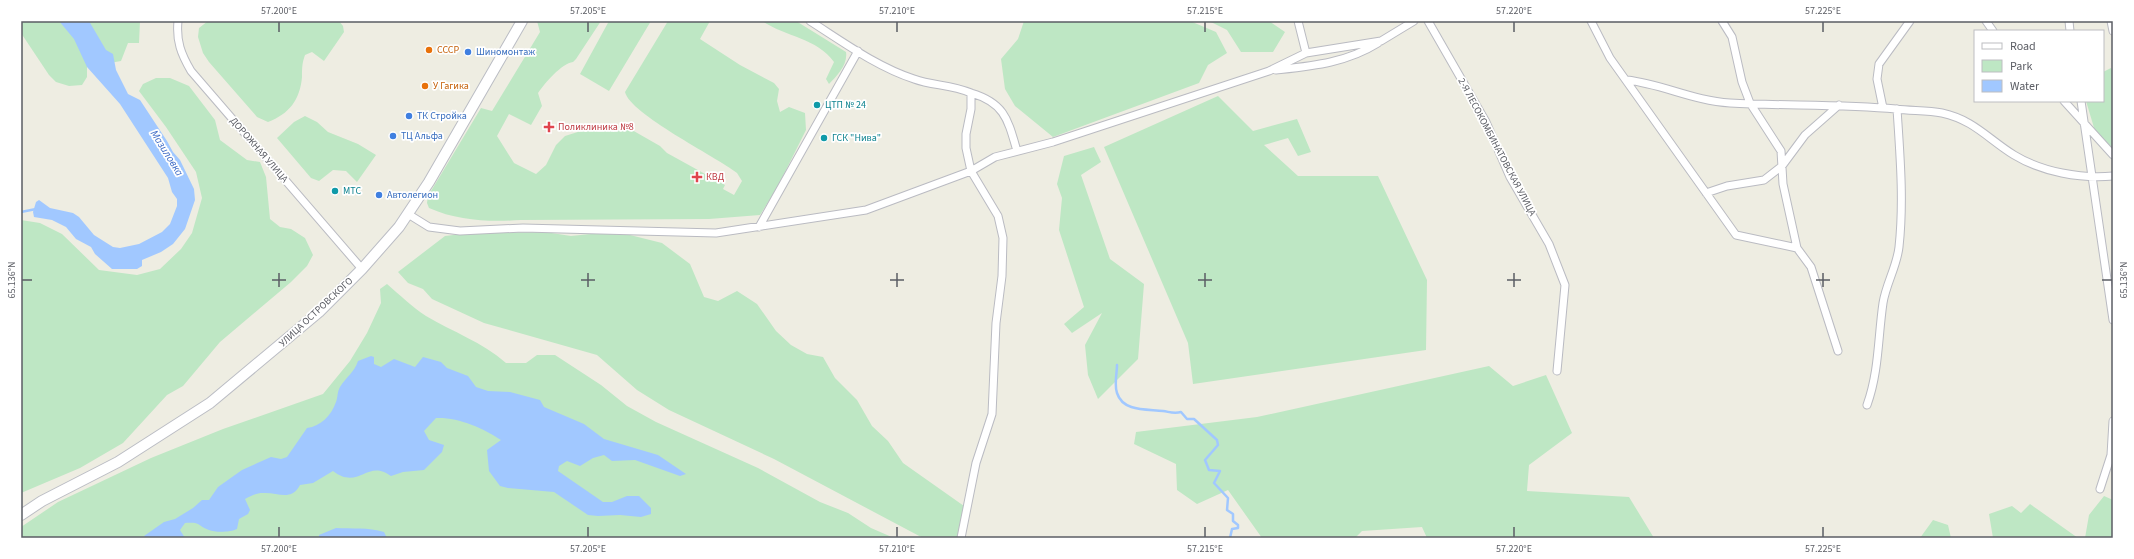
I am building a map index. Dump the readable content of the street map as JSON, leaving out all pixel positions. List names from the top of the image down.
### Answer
{
  "streets": {
    "main road": ["УЛИЦА ОСТРОВСКОГО"],
    "street": ["2-Я ЛЕСОКОМБИНАТОВСКАЯ УЛИЦА", "ДОРОЖНАЯ УЛИЦА"]
  },
  "crossings": [
    ["ДОРОЖНАЯ УЛИЦА", "УЛИЦА ОСТРОВСКОГО"]
  ],
  "water": ["Мазиловка"],
  "places": {
    "other": [
      "СССР",
      "Шиномонтаж",
      "У Гагика",
      "ЦТП № 24",
      "ТК Стройка",
      "ТЦ Альфа",
      "ГСК \"Нива\"",
      "МТС",
      "Автолегион"
    ],
    "health": ["Поликлиника №8", "КВД"]
  },
  "legend": ["Road", "Park", "Water"],
  "coordinates": [
    "57.200°E",
    "57.205°E",
    "57.210°E",
    "57.215°E",
    "57.220°E",
    "57.225°E",
    "65.136°N"
  ]
}
